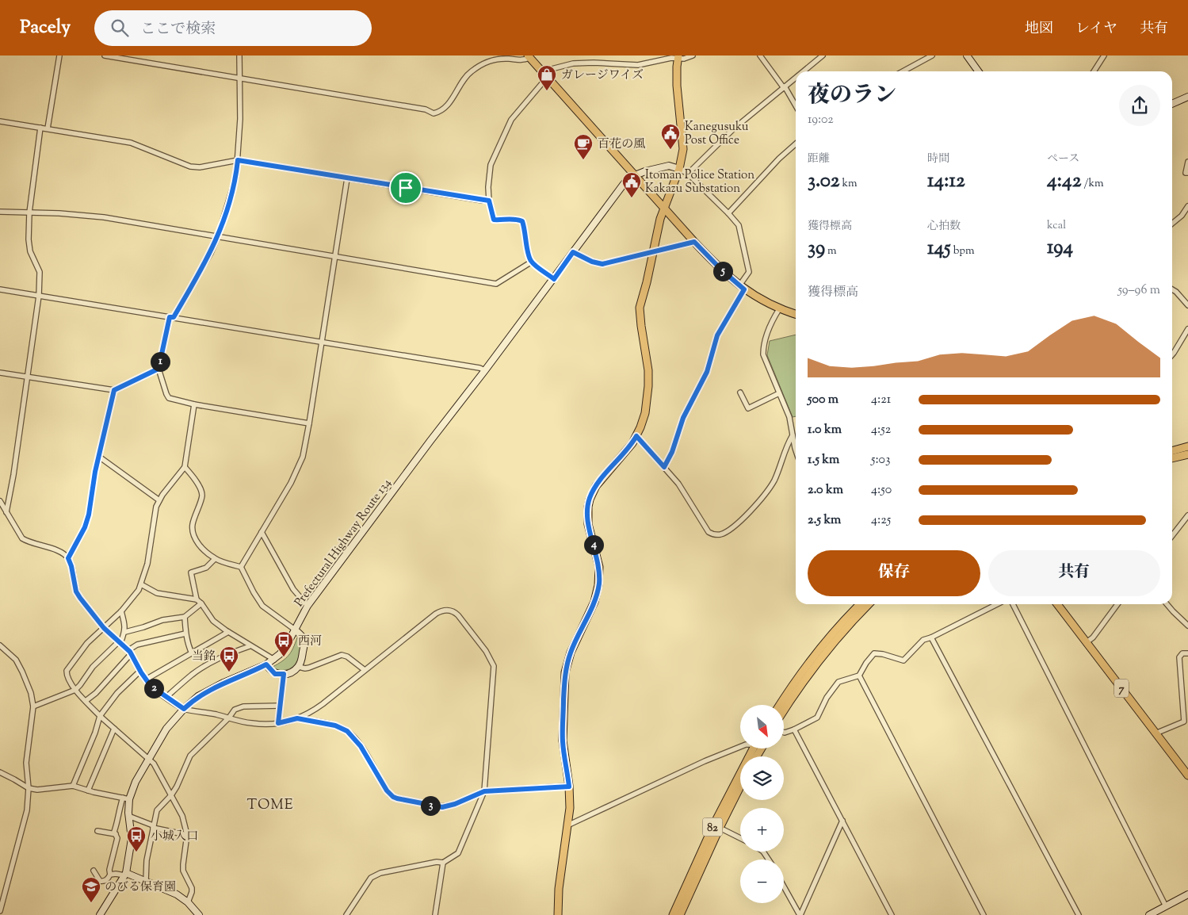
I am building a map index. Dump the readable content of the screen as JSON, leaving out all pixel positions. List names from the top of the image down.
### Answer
{
  "streets": {
    "main road": ["Prefectural Highway Route 134", "7", "82"]
  },
  "districts": ["TOME"],
  "places": {
    "shop": ["ガレージワイズ"],
    "public building": ["Kanegusuku Post Office", "Itoman Police Station Kakazu Substation"],
    "cafe": ["百花の風"],
    "bus stop": ["西河", "当銘", "小城入口"],
    "school or university": ["のびる保育園"]
  },
  "north": "bottom right",
  "page": {
    "header": "Pacely",
    "search": "ここで検索",
    "nav": ["地図", "レイヤ", "共有"],
    "heading": ["夜のラン", "19:02"],
    "stats": [
      ["距離", "3.02 km"],
      ["時間", "14:12"],
      ["ペース", "4:42 /km"],
      ["獲得標高", "39 m"],
      ["心拍数", "145 bpm"],
      ["kcal", "194"]
    ],
    "pins": [
      "5",
      "1",
      "4",
      "2",
      "3"
    ],
    "chart": ["獲得標高", "59–96 m"],
    "list": [
      {
        "name": "500 m",
        "note": "4:21"
      },
      {
        "name": "1.0 km",
        "note": "4:52"
      },
      {
        "name": "1.5 km",
        "note": "5:03"
      },
      {
        "name": "2.0 km",
        "note": "4:50"
      },
      {
        "name": "2.5 km",
        "note": "4:25"
      }
    ],
    "buttons": ["保存", "共有"],
    "map_buttons": ["+", "−"]
  }
}
